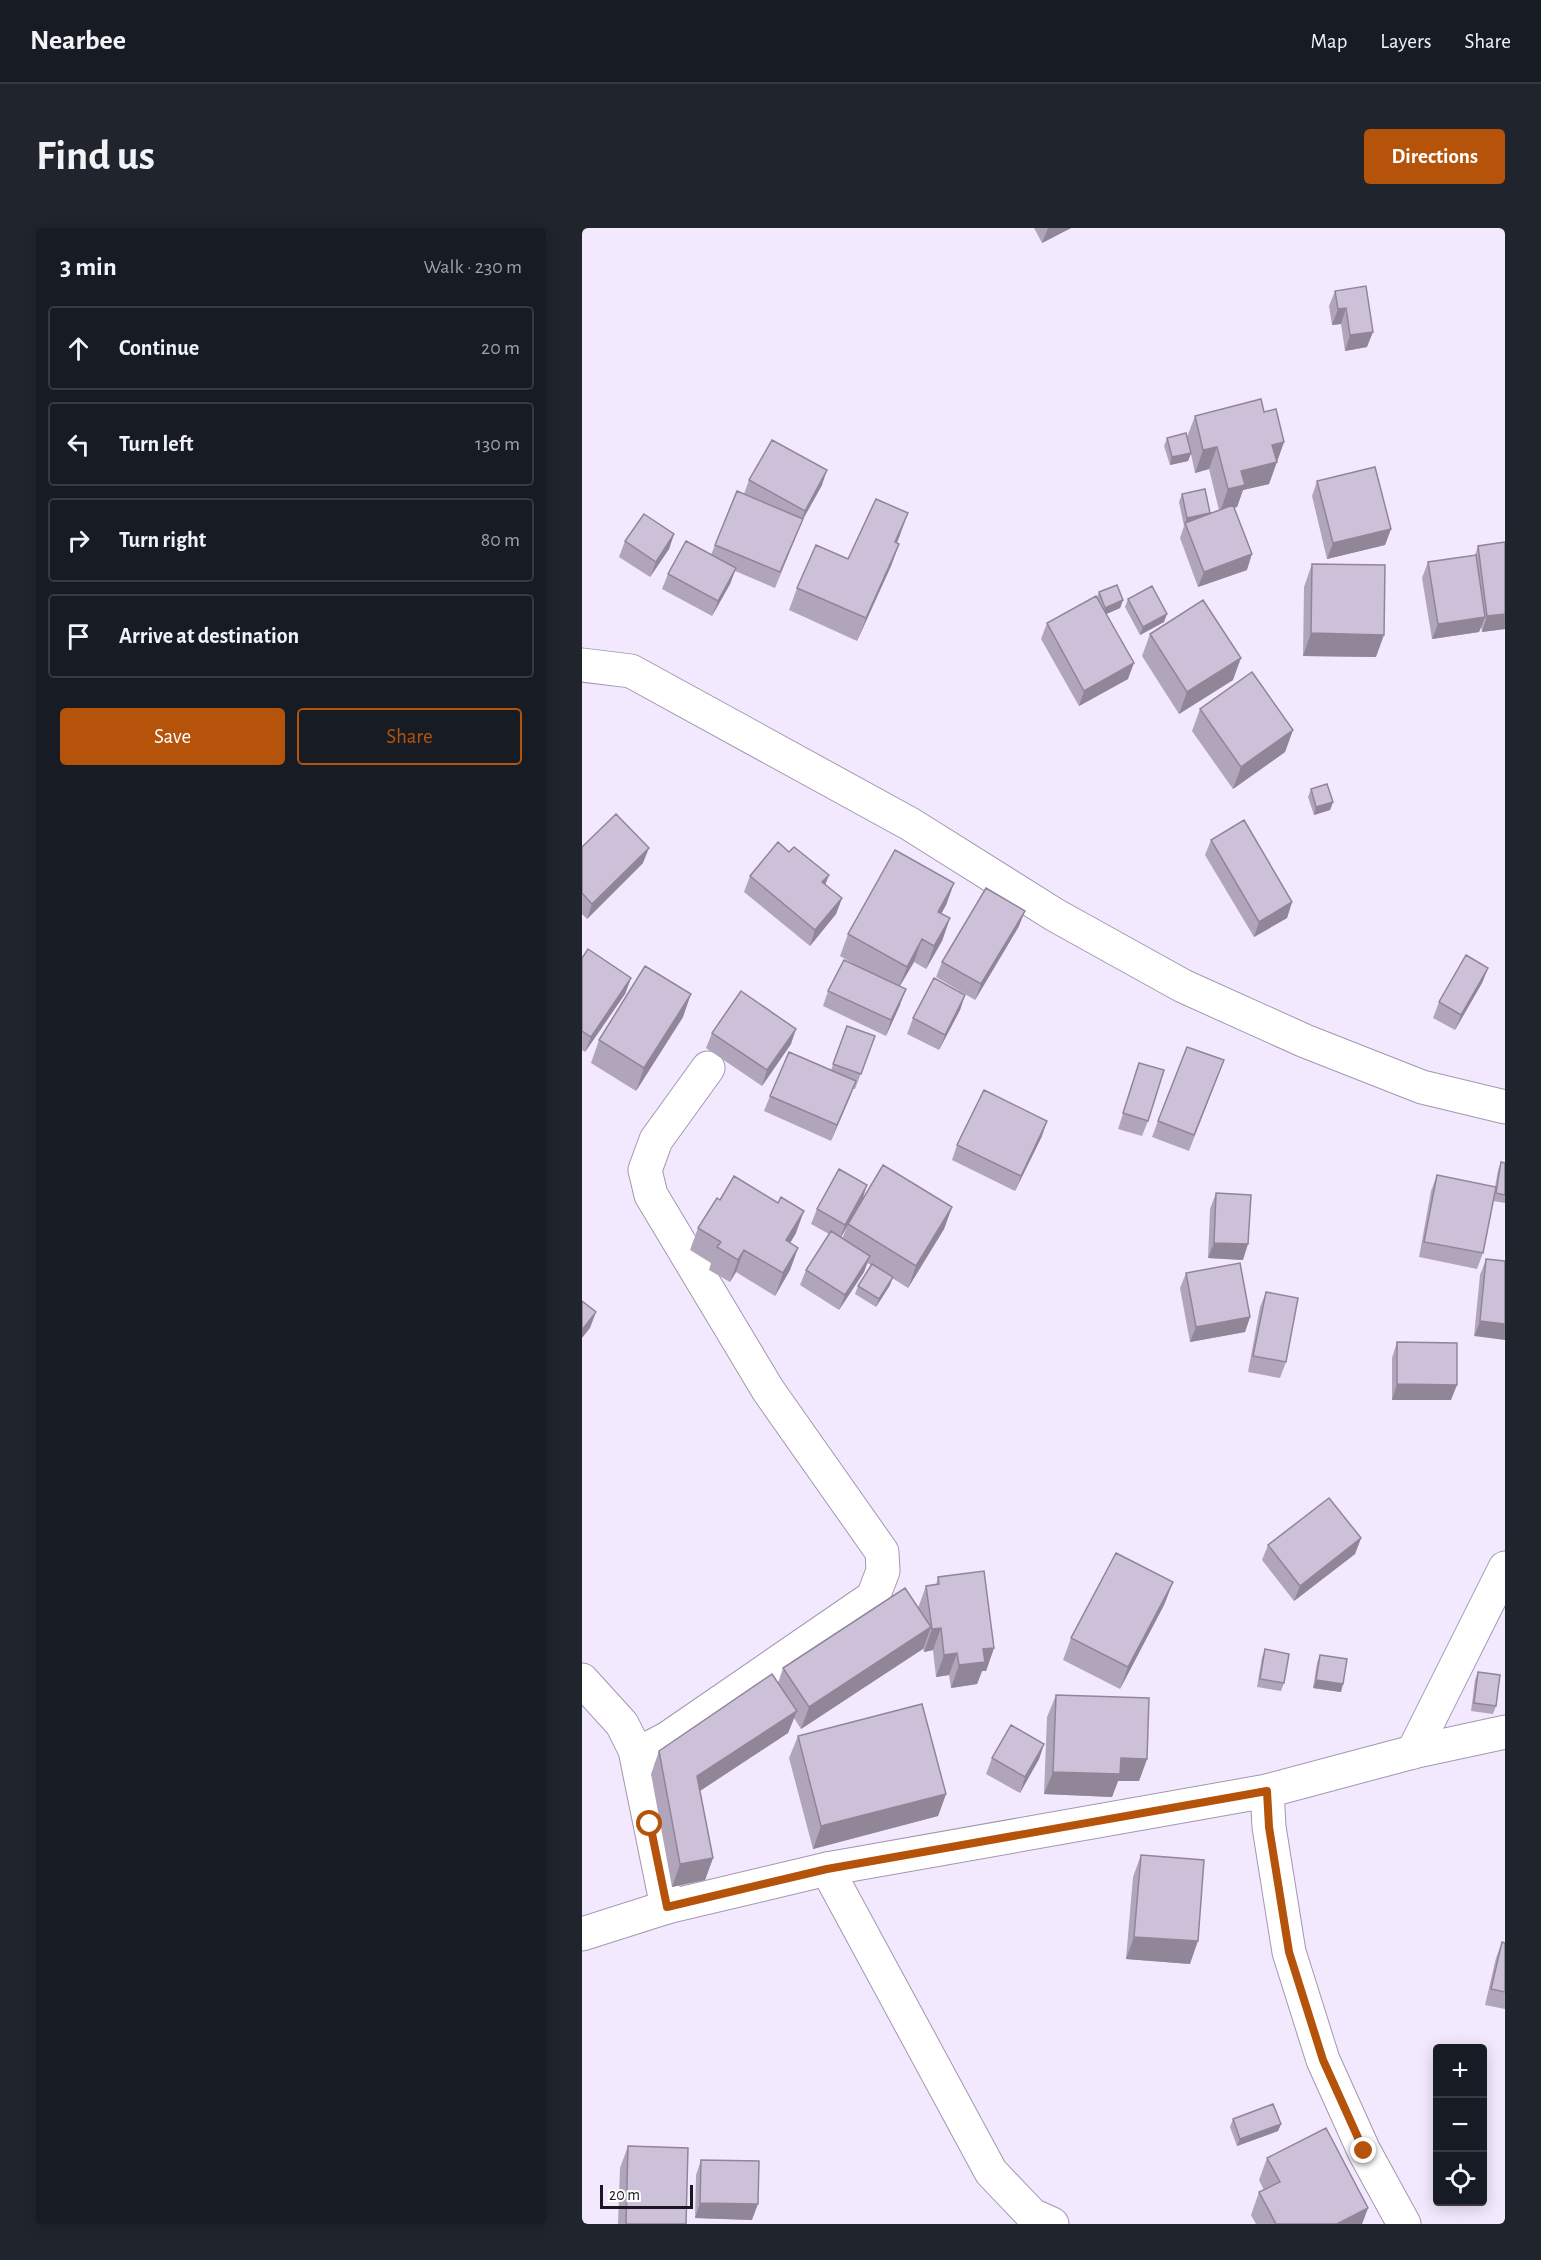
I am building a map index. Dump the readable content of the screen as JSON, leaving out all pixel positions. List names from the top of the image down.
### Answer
{
  "scale_bar": "20 m",
  "page": {
    "header": "Nearbee",
    "nav": ["Map", "Layers", "Share"],
    "buttons": [
      "Directions",
      ["Save", "Share"]
    ],
    "title": "Find us",
    "heading": ["3 min", "Walk · 230 m"],
    "list": [
      ["Continue", "20 m"],
      ["Turn left", "130 m"],
      ["Turn right", "80 m"],
      "Arrive at destination"
    ],
    "map_buttons": ["+", "−"],
    "scale": "20 m"
  }
}
